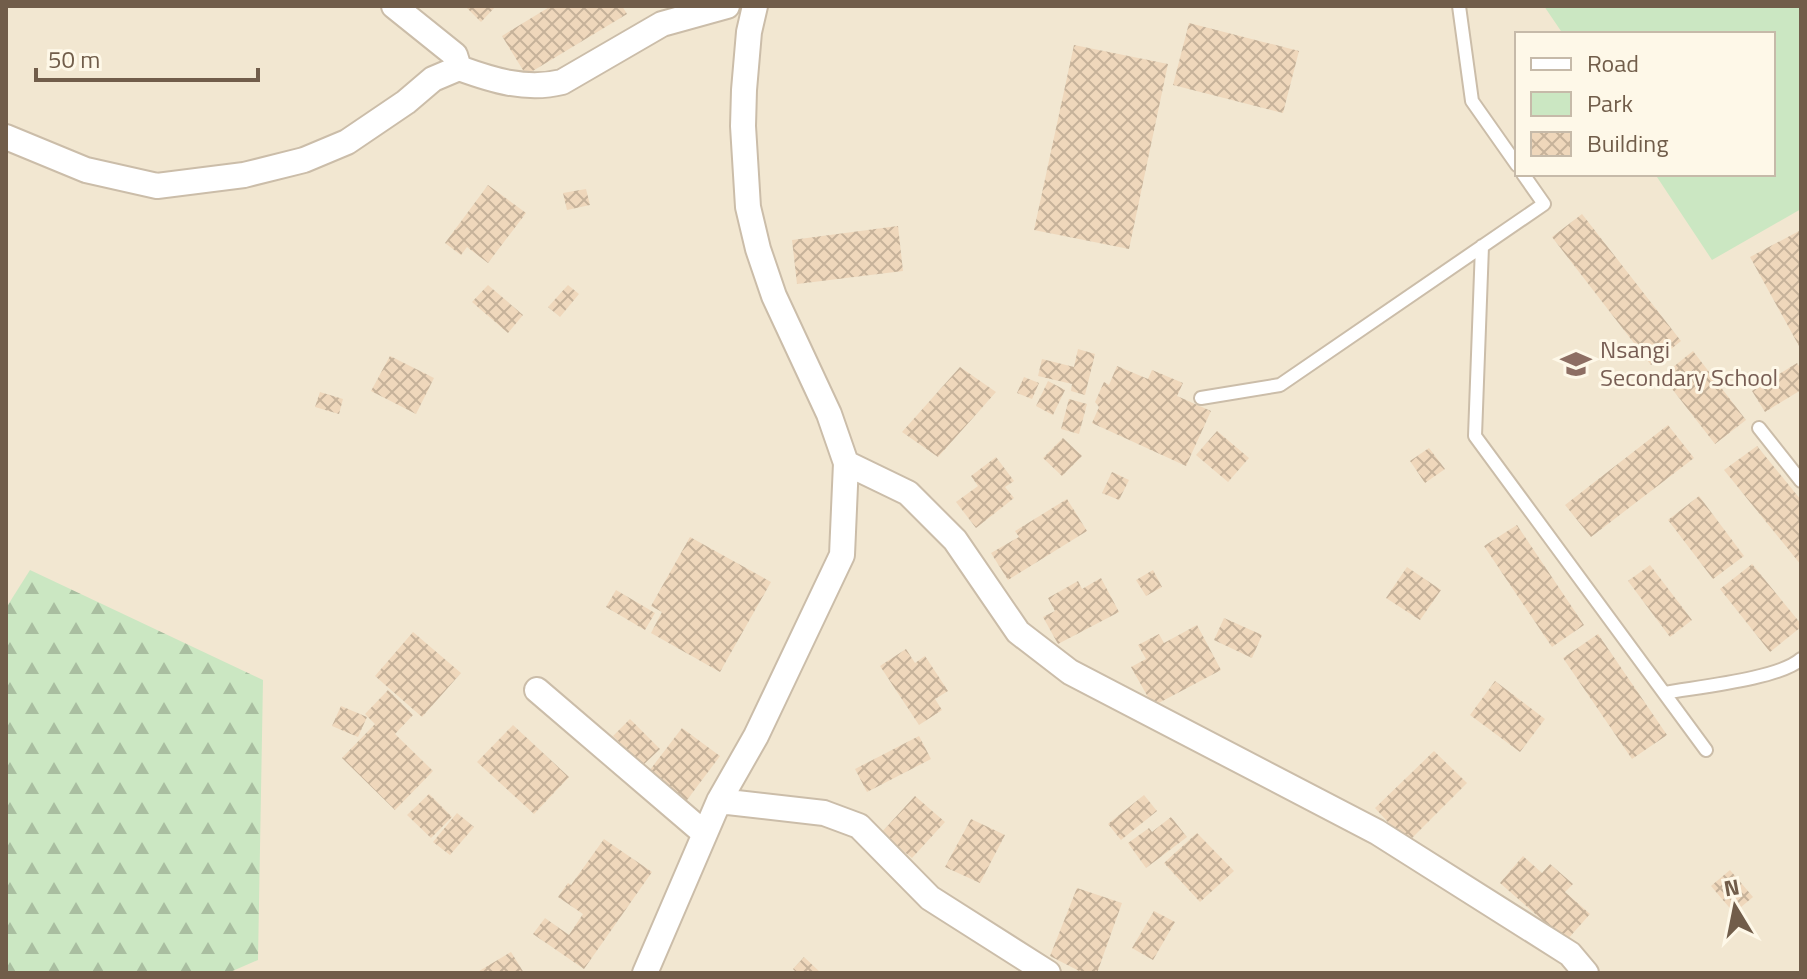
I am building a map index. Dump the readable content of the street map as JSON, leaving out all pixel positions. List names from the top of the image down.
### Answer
{
  "places": {
    "school or university": ["Nsangi Secondary School"]
  },
  "legend": ["Road", "Park", "Building"],
  "scale_bar": "50 m",
  "north": "top"
}
